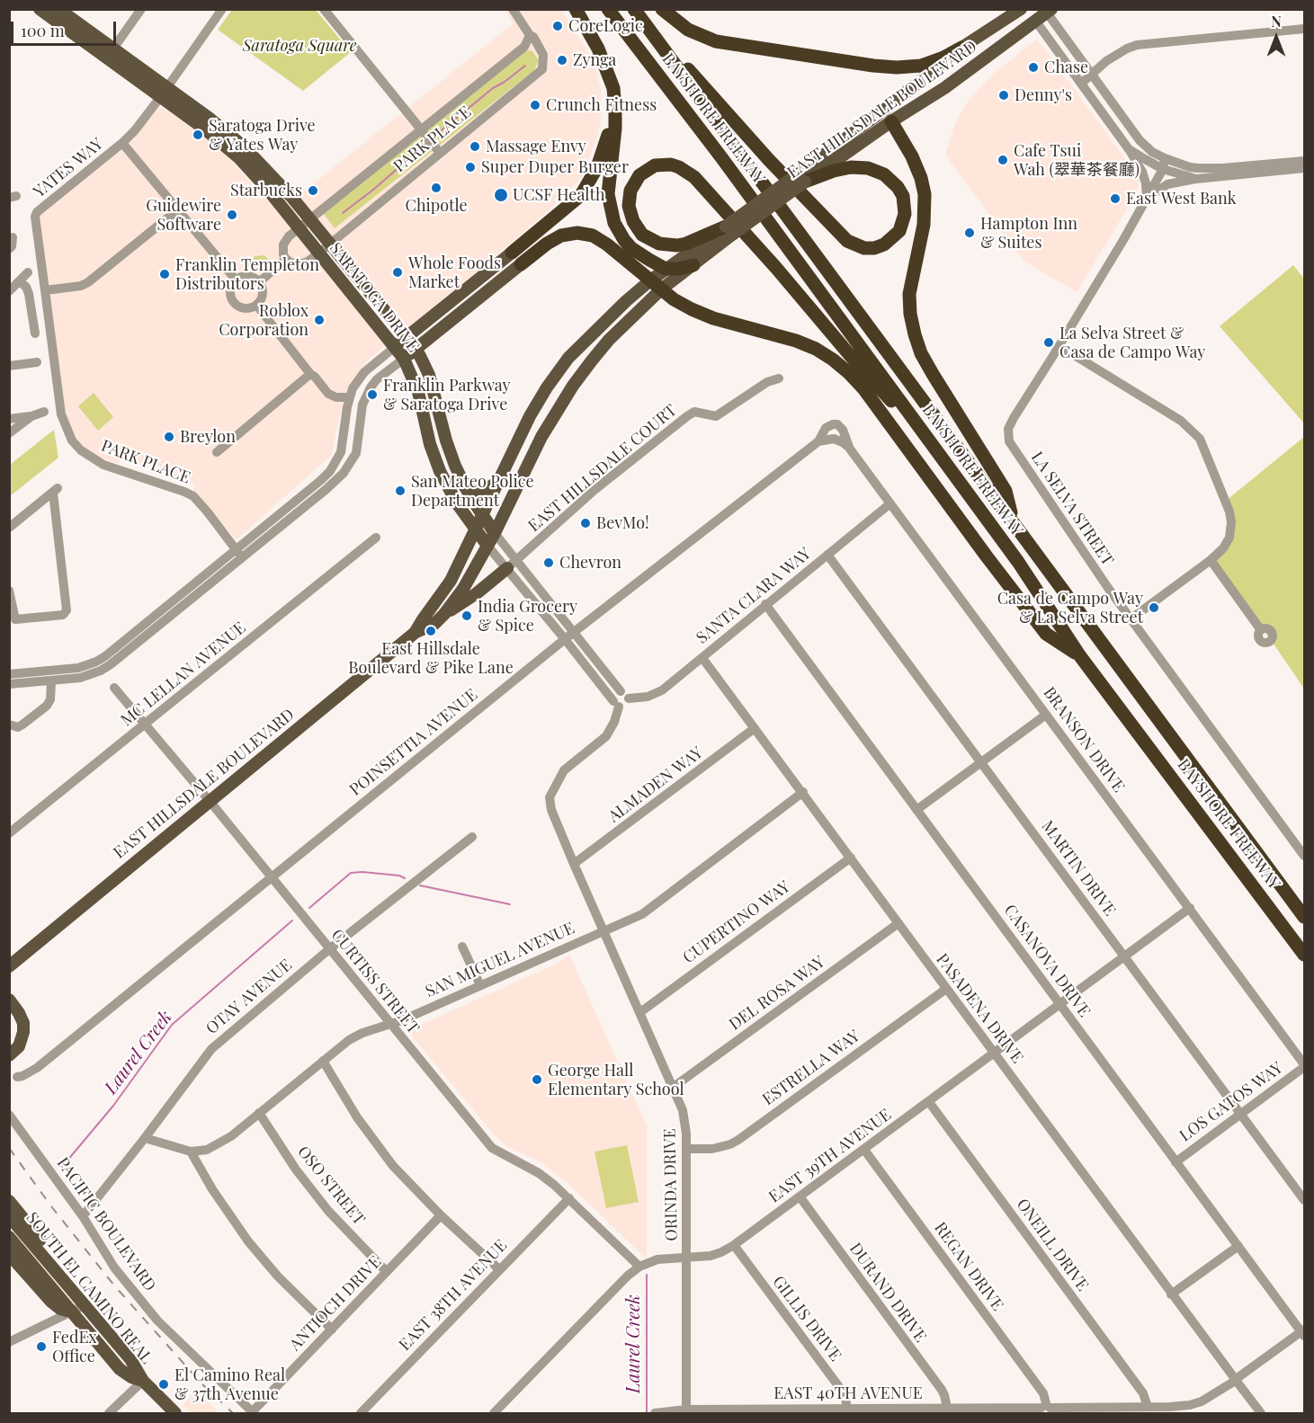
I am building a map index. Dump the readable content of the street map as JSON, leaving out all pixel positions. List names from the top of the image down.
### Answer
{
  "streets": {
    "highway": ["BAYSHORE FREEWAY"],
    "main road": ["EAST HILLSDALE BOULEVARD", "SARATOGA DRIVE", "SOUTH EL CAMINO REAL"],
    "street": [
      "PARK PLACE",
      "YATES WAY",
      "EAST HILLSDALE COURT",
      "LA SELVA STREET",
      "SANTA CLARA WAY",
      "MC LELLAN AVENUE",
      "BRANSON DRIVE",
      "POINSETTIA AVENUE",
      "ALMADEN WAY",
      "MARTIN DRIVE",
      "CUPERTINO WAY",
      "SAN MIGUEL AVENUE",
      "CASANOVA DRIVE",
      "CURTISS STREET",
      "DEL ROSA WAY",
      "OTAY AVENUE",
      "PASADENA DRIVE",
      "ESTRELLA WAY",
      "LOS GATOS WAY",
      "EAST 39TH AVENUE",
      "ORINDA DRIVE",
      "OSO STREET",
      "PACIFIC BOULEVARD",
      "ONEILL DRIVE",
      "REGAN DRIVE",
      "DURAND DRIVE",
      "EAST 38TH AVENUE",
      "ANTIOCH DRIVE",
      "GILLIS DRIVE",
      "EAST 40TH AVENUE"
    ]
  },
  "crossings": [
    ["EAST HILLSDALE BOULEVARD", "SARATOGA DRIVE"],
    ["EAST HILLSDALE BOULEVARD", "CURTISS STREET"],
    ["PARK PLACE", "YATES WAY"],
    ["PARK PLACE", "SARATOGA DRIVE"],
    ["YATES WAY", "SARATOGA DRIVE"],
    ["SARATOGA DRIVE", "EAST HILLSDALE COURT"],
    ["SARATOGA DRIVE", "SANTA CLARA WAY"],
    ["SARATOGA DRIVE", "POINSETTIA AVENUE"],
    ["SARATOGA DRIVE", "ORINDA DRIVE"],
    ["SANTA CLARA WAY", "BRANSON DRIVE"],
    ["SANTA CLARA WAY", "MARTIN DRIVE"],
    ["SANTA CLARA WAY", "CASANOVA DRIVE"],
    ["SANTA CLARA WAY", "PASADENA DRIVE"],
    ["SANTA CLARA WAY", "ORINDA DRIVE"],
    ["MC LELLAN AVENUE", "CURTISS STREET"],
    ["BRANSON DRIVE", "POINSETTIA AVENUE"],
    ["BRANSON DRIVE", "LOS GATOS WAY"],
    ["BRANSON DRIVE", "EAST 39TH AVENUE"],
    ["POINSETTIA AVENUE", "CURTISS STREET"],
    ["ALMADEN WAY", "PASADENA DRIVE"],
    ["ALMADEN WAY", "ORINDA DRIVE"],
    ["MARTIN DRIVE", "LOS GATOS WAY"],
    ["MARTIN DRIVE", "EAST 39TH AVENUE"],
    ["CUPERTINO WAY", "PASADENA DRIVE"],
    ["CUPERTINO WAY", "ORINDA DRIVE"],
    ["SAN MIGUEL AVENUE", "CURTISS STREET"],
    ["SAN MIGUEL AVENUE", "PASADENA DRIVE"],
    ["SAN MIGUEL AVENUE", "ORINDA DRIVE"],
    ["SAN MIGUEL AVENUE", "OSO STREET"],
    ["CASANOVA DRIVE", "LOS GATOS WAY"],
    ["CASANOVA DRIVE", "EAST 39TH AVENUE"],
    ["CASANOVA DRIVE", "EAST 40TH AVENUE"],
    ["CURTISS STREET", "OTAY AVENUE"],
    ["CURTISS STREET", "EAST 39TH AVENUE"],
    ["CURTISS STREET", "EAST 38TH AVENUE"],
    ["DEL ROSA WAY", "PASADENA DRIVE"],
    ["DEL ROSA WAY", "ORINDA DRIVE"],
    ["OTAY AVENUE", "PACIFIC BOULEVARD"],
    ["PASADENA DRIVE", "ESTRELLA WAY"],
    ["PASADENA DRIVE", "EAST 39TH AVENUE"],
    ["PASADENA DRIVE", "EAST 40TH AVENUE"],
    ["ESTRELLA WAY", "ORINDA DRIVE"],
    ["EAST 39TH AVENUE", "ORINDA DRIVE"],
    ["EAST 39TH AVENUE", "ONEILL DRIVE"],
    ["EAST 39TH AVENUE", "REGAN DRIVE"],
    ["EAST 39TH AVENUE", "DURAND DRIVE"],
    ["EAST 39TH AVENUE", "GILLIS DRIVE"],
    ["ORINDA DRIVE", "EAST 40TH AVENUE"],
    ["OSO STREET", "ANTIOCH DRIVE"],
    ["PACIFIC BOULEVARD", "ANTIOCH DRIVE"],
    ["ONEILL DRIVE", "EAST 40TH AVENUE"],
    ["REGAN DRIVE", "EAST 40TH AVENUE"],
    ["DURAND DRIVE", "EAST 40TH AVENUE"],
    ["GILLIS DRIVE", "EAST 40TH AVENUE"]
  ],
  "water": ["Laurel Creek"],
  "parks": ["Saratoga Square"],
  "places": [
    "CoreLogic",
    "Zynga",
    "Chase",
    "Denny's",
    "Crunch Fitness",
    "Saratoga Drive & Yates Way",
    "Massage Envy",
    "Cafe Tsui Wah (翠華茶餐廳)",
    "Super Duper Burger",
    "Chipotle",
    "Starbucks",
    "UCSF Health",
    "East West Bank",
    "Guidewire Software",
    "Hampton Inn & Suites",
    "Whole Foods Market",
    "Franklin Templeton Distributors",
    "Roblox Corporation",
    "La Selva Street & Casa de Campo Way",
    "Franklin Parkway & Saratoga Drive",
    "Breylon",
    "San Mateo Police Department",
    "BevMo!",
    "Chevron",
    "Casa de Campo Way & La Selva Street",
    "India Grocery & Spice",
    "East Hillsdale Boulevard & Pike Lane",
    "George Hall Elementary School",
    "FedEx Office",
    "El Camino Real & 37th Avenue"
  ],
  "scale_bar": "100 m",
  "north": "top"
}
